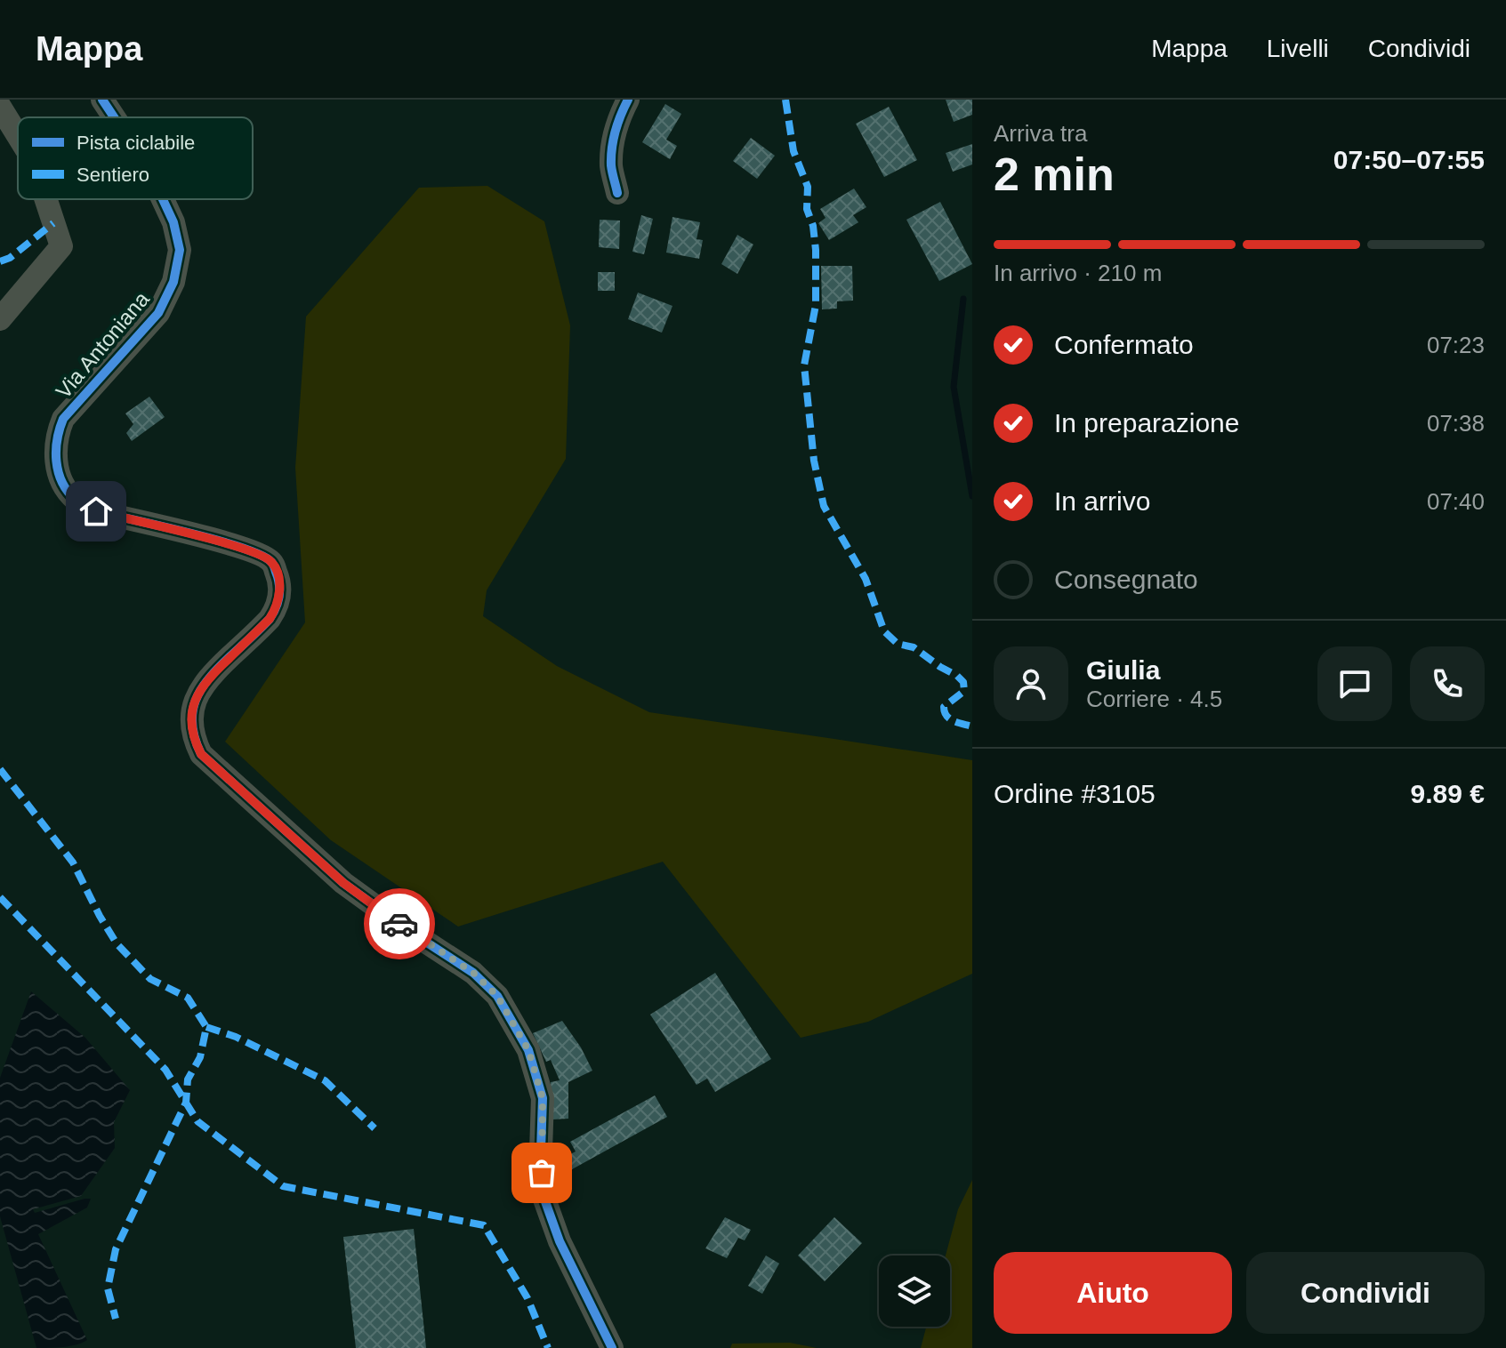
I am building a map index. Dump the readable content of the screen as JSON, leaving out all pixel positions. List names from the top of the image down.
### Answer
{
  "streets": {
    "street": ["Via Antoniana"]
  },
  "legend": ["Pista ciclabile", "Sentiero"],
  "page": {
    "header": "Mappa",
    "nav": ["Mappa", "Livelli", "Condividi"],
    "heading": ["2 min", "Arriva tra", "07:50–07:55"],
    "panel": [
      "Giulia",
      "Corriere · 4.5",
      "Ordine #3105",
      "9.89 €"
    ],
    "bar": "In arrivo · 210 m",
    "list": [
      ["Confermato", "07:23"],
      ["In preparazione", "07:38"],
      ["In arrivo", "07:40"],
      "Consegnato"
    ],
    "buttons": ["Aiuto", "Condividi"]
  }
}
